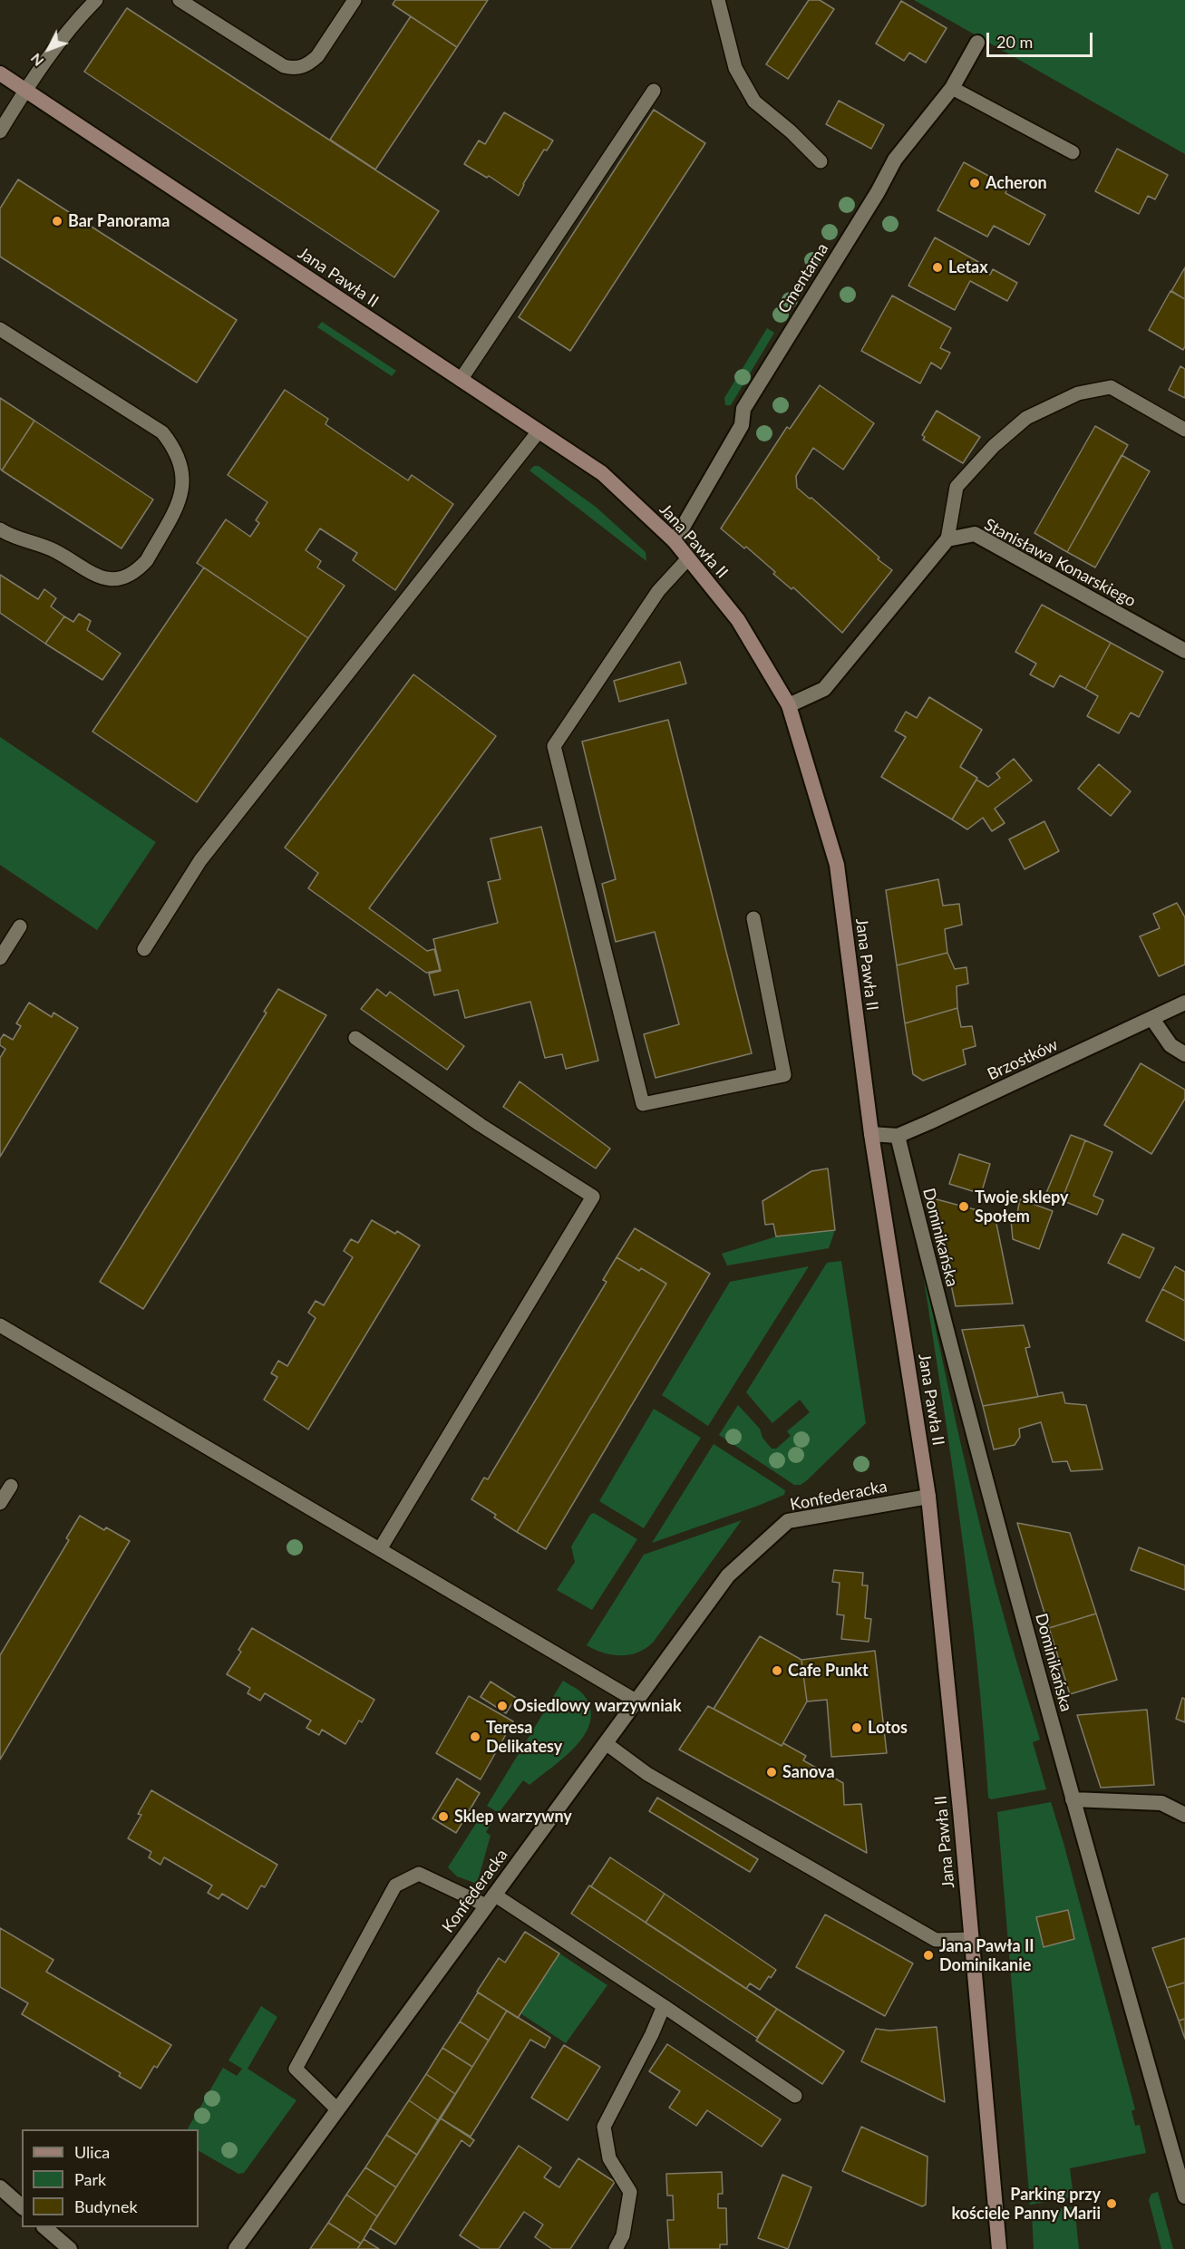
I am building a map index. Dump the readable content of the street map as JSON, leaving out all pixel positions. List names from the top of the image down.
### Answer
{
  "streets": {
    "main road": ["Jana Pawła II"],
    "street": [
      "Cmentarna",
      "Stanisława Konarskiego",
      "Brzostków",
      "Dominikańska",
      "Konfederacka"
    ]
  },
  "crossings": [
    ["Jana Pawła II", "Cmentarna"],
    ["Jana Pawła II", "Brzostków"],
    ["Jana Pawła II", "Konfederacka"],
    ["Brzostków", "Dominikańska"]
  ],
  "places": [
    "Acheron",
    "Bar Panorama",
    "Letax",
    "Twoje sklepy Społem",
    "Cafe Punkt",
    "Osiedlowy warzywniak",
    "Lotos",
    "Teresa Delikatesy",
    "Sanova",
    "Sklep warzywny",
    "Jana Pawła II Dominikanie",
    "Parking przy kościele Panny Marii"
  ],
  "legend": ["Ulica", "Park", "Budynek"],
  "scale_bar": "20 m",
  "north": "bottom left"
}
